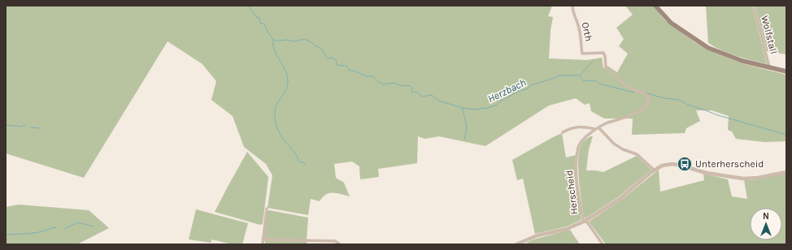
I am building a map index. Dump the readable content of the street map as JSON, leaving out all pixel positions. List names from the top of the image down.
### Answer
{
  "streets": {
    "street": ["Orth", "Wolfstall", "Herscheid"]
  },
  "crossings": [
    ["Orth", "Herscheid"]
  ],
  "water": ["Herzbach"],
  "places": {
    "bus stop": ["Unterherscheid"]
  },
  "north": "top"
}
